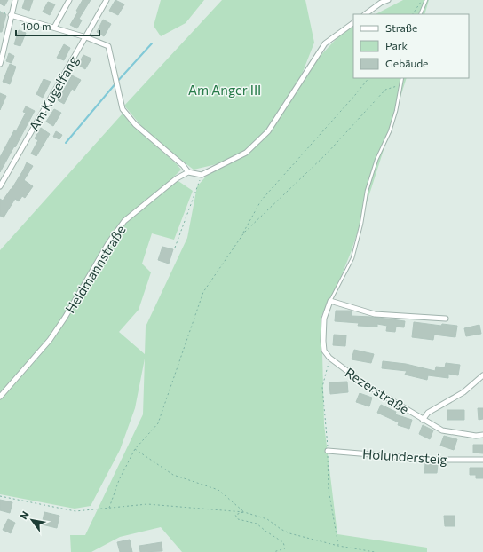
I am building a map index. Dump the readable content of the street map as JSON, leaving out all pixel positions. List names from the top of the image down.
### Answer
{
  "streets": {
    "street": [
      "Am Kugelfang",
      "Heldmannstraße",
      "Rezerstraße",
      "Holundersteig"
    ]
  },
  "parks": ["Am Anger III"],
  "legend": ["Straße", "Park", "Gebäude"],
  "scale_bar": "100 m",
  "north": "top left"
}
